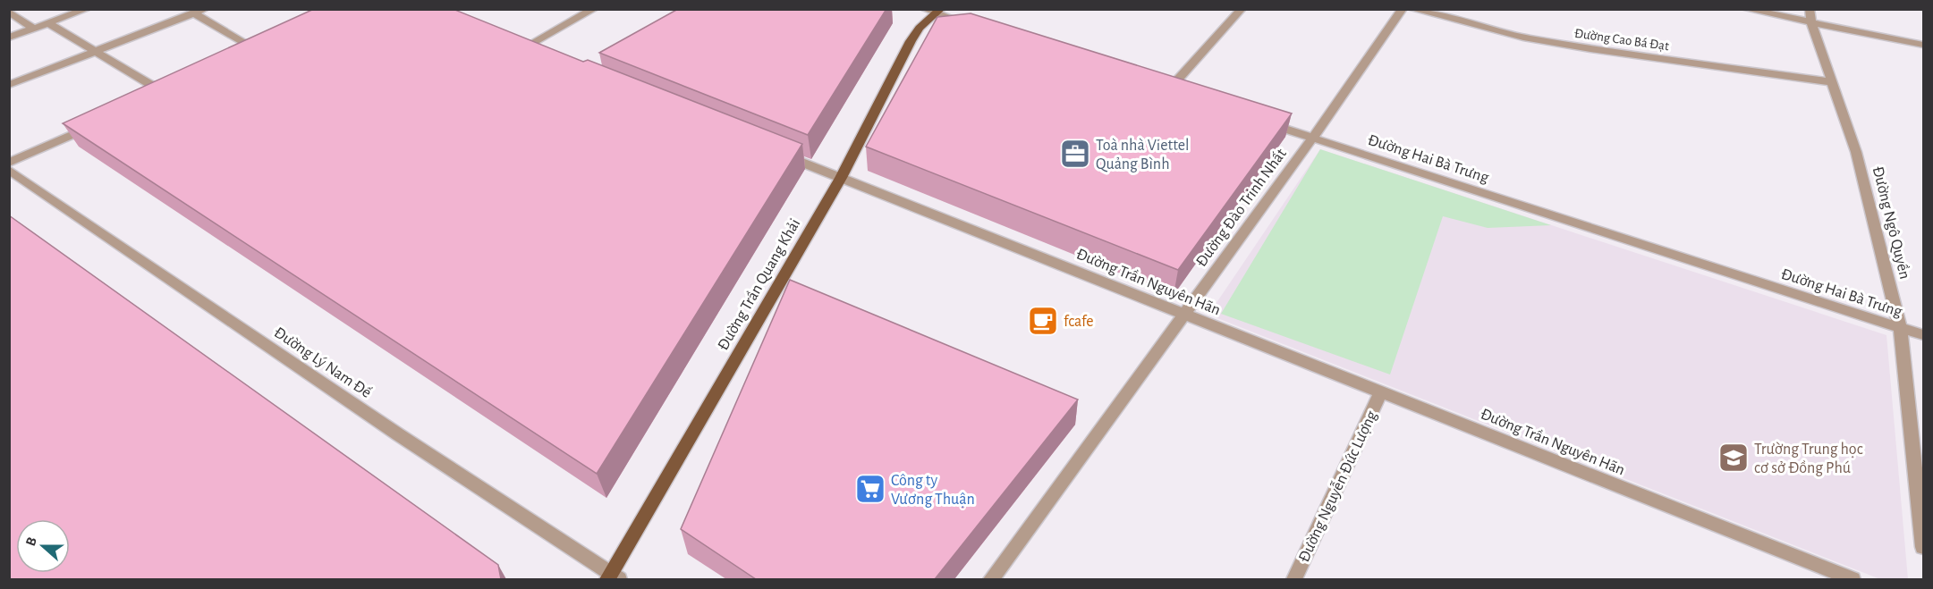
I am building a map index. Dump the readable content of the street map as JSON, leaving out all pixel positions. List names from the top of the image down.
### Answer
{
  "streets": {
    "main road": ["Đường Trần Quang Khải"],
    "street": [
      "Đường Cao Bá Đạt",
      "Đường Hai Bà Trưng",
      "Đường Đào Trinh Nhất",
      "Đường Ngô Quyền",
      "Đường Trần Nguyên Hãn",
      "Đường Lý Nam Đế",
      "Đường Nguyễn Đức Lượng"
    ]
  },
  "crossings": [
    ["Đường Cao Bá Đạt", "Đường Ngô Quyền"],
    ["Đường Hai Bà Trưng", "Đường Đào Trinh Nhất"],
    ["Đường Hai Bà Trưng", "Đường Ngô Quyền"],
    ["Đường Đào Trinh Nhất", "Đường Trần Nguyên Hãn"],
    ["Đường Trần Nguyên Hãn", "Đường Trần Quang Khải"],
    ["Đường Trần Nguyên Hãn", "Đường Nguyễn Đức Lượng"],
    ["Đường Trần Quang Khải", "Đường Lý Nam Đế"]
  ],
  "places": {
    "office": ["Toà nhà Viettel Quảng Bình"],
    "cafe": ["fcafe"],
    "school or university": ["Trường Trung học cơ sở Đồng Phú"],
    "supermarket": ["Công ty Vương Thuận"]
  },
  "north": "left"
}
